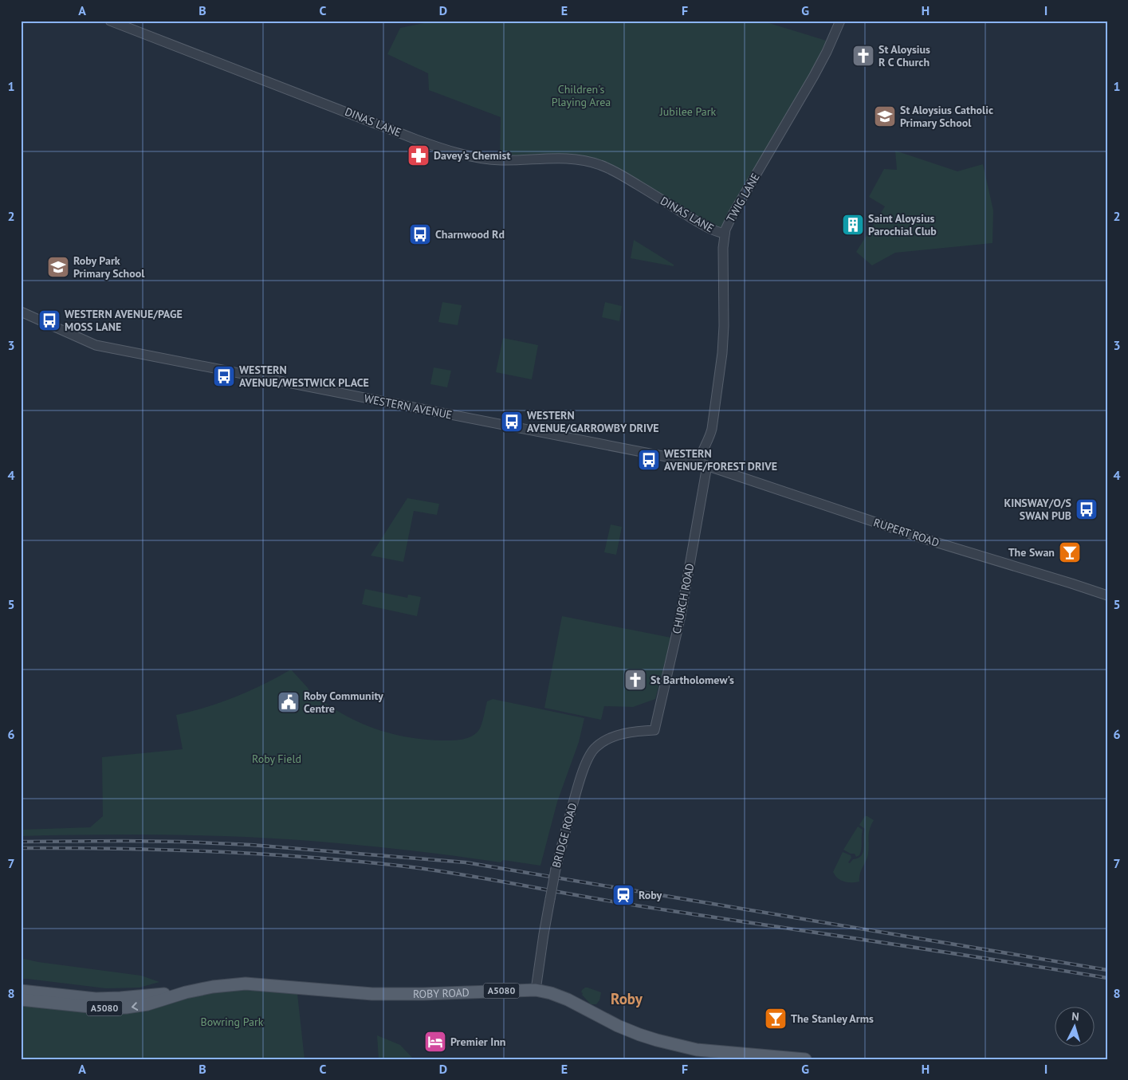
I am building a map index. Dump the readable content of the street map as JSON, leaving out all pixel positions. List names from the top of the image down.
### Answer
{
  "streets": {
    "main road": ["A5080", "ROBY ROAD"],
    "street": [
      "DINAS LANE",
      "TWIG LANE",
      "WESTERN AVENUE",
      "RUPERT ROAD",
      "CHURCH ROAD",
      "BRIDGE ROAD"
    ]
  },
  "crossings": [
    ["DINAS LANE", "TWIG LANE"],
    ["TWIG LANE", "WESTERN AVENUE"],
    ["TWIG LANE", "RUPERT ROAD"],
    ["TWIG LANE", "CHURCH ROAD"],
    ["WESTERN AVENUE", "RUPERT ROAD"],
    ["WESTERN AVENUE", "CHURCH ROAD"],
    ["RUPERT ROAD", "CHURCH ROAD"],
    ["CHURCH ROAD", "BRIDGE ROAD"],
    ["BRIDGE ROAD", "ROBY ROAD"]
  ],
  "districts": ["Roby"],
  "parks": [
    "Children's Playing Area",
    "Jubilee Park",
    "Roby Field",
    "Bowring Park"
  ],
  "places": {
    "church": ["St Aloysius R C Church", "St Bartholomew's"],
    "school or university": ["St Aloysius Catholic Primary School", "Roby Park Primary School"],
    "pharmacy": ["Davey's Chemist"],
    "building": ["Saint Aloysius Parochial Club"],
    "bus stop": [
      "Charnwood Rd",
      "WESTERN AVENUE/PAGE MOSS LANE",
      "WESTERN AVENUE/WESTWICK PLACE",
      "WESTERN AVENUE/GARROWBY DRIVE",
      "WESTERN AVENUE/FOREST DRIVE",
      "KINSWAY/O/S SWAN PUB"
    ],
    "bar": ["The Swan", "The Stanley Arms"],
    "public building": ["Roby Community Centre"],
    "station": ["Roby"],
    "hotel": ["Premier Inn"]
  },
  "north": "top",
  "grid": {
    "columns": [
      "A",
      "B",
      "C",
      "D",
      "E",
      "F",
      "G",
      "H",
      "I"
    ],
    "rows": [
      "1",
      "2",
      "3",
      "4",
      "5",
      "6",
      "7",
      "8"
    ]
  }
}
